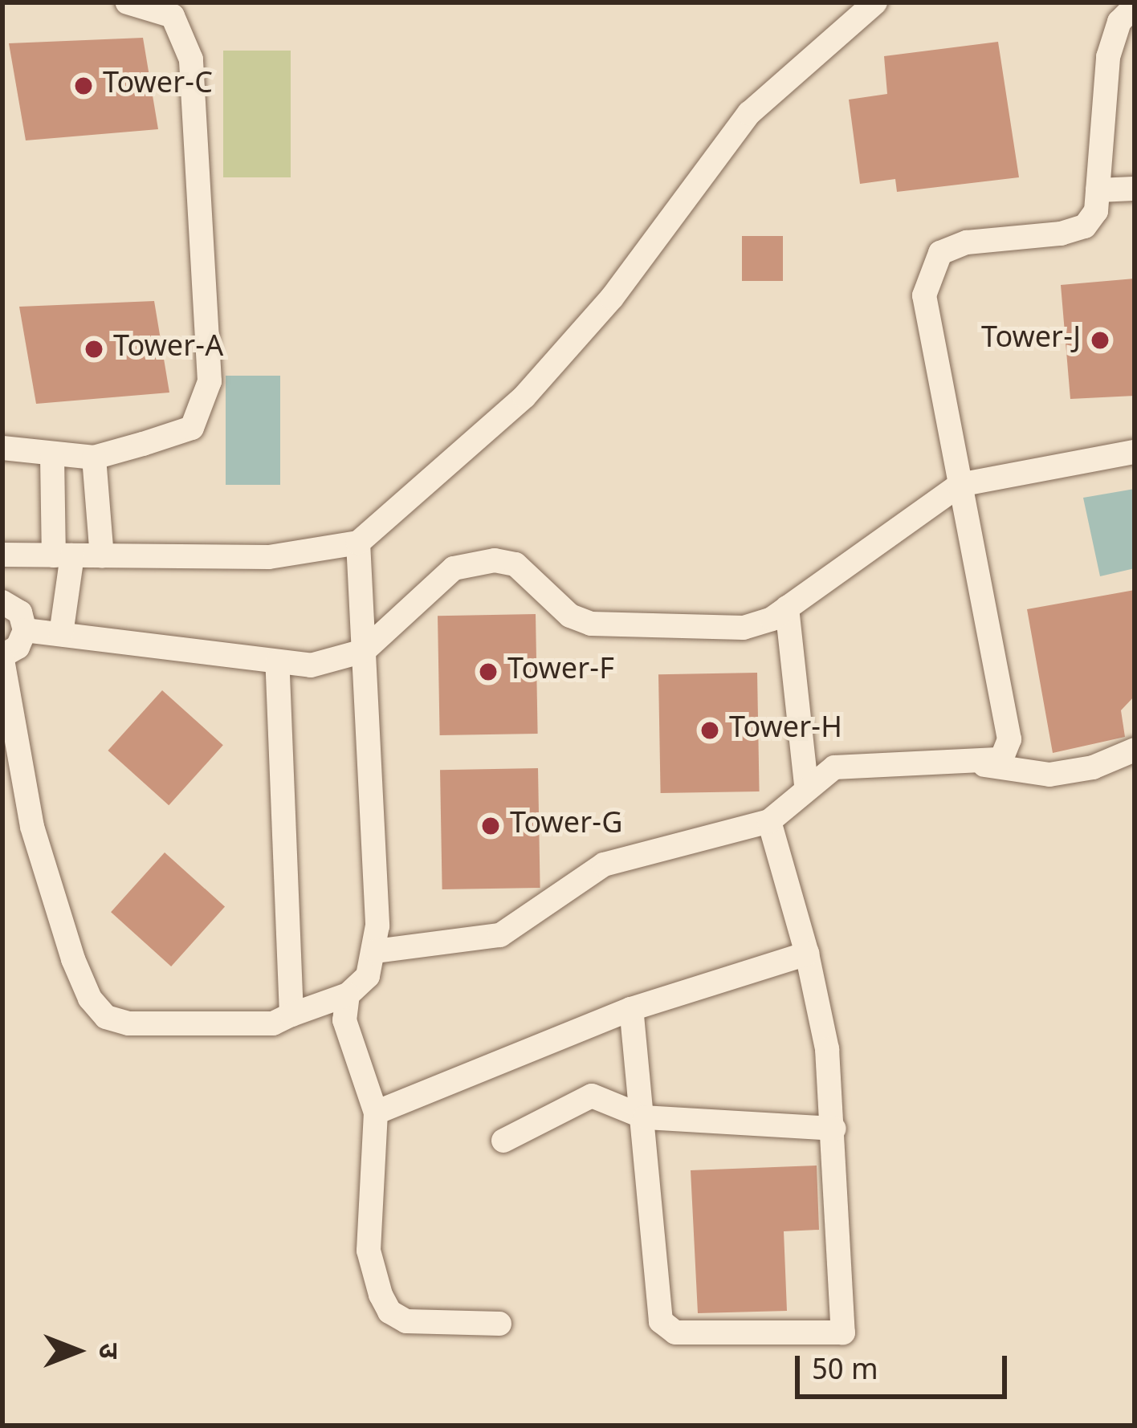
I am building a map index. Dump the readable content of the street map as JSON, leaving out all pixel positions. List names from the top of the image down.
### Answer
{
  "places": [
    "Tower-C",
    "Tower-J",
    "Tower-A",
    "Tower-F",
    "Tower-H",
    "Tower-G"
  ],
  "scale_bar": "50 m",
  "north": "right"
}
